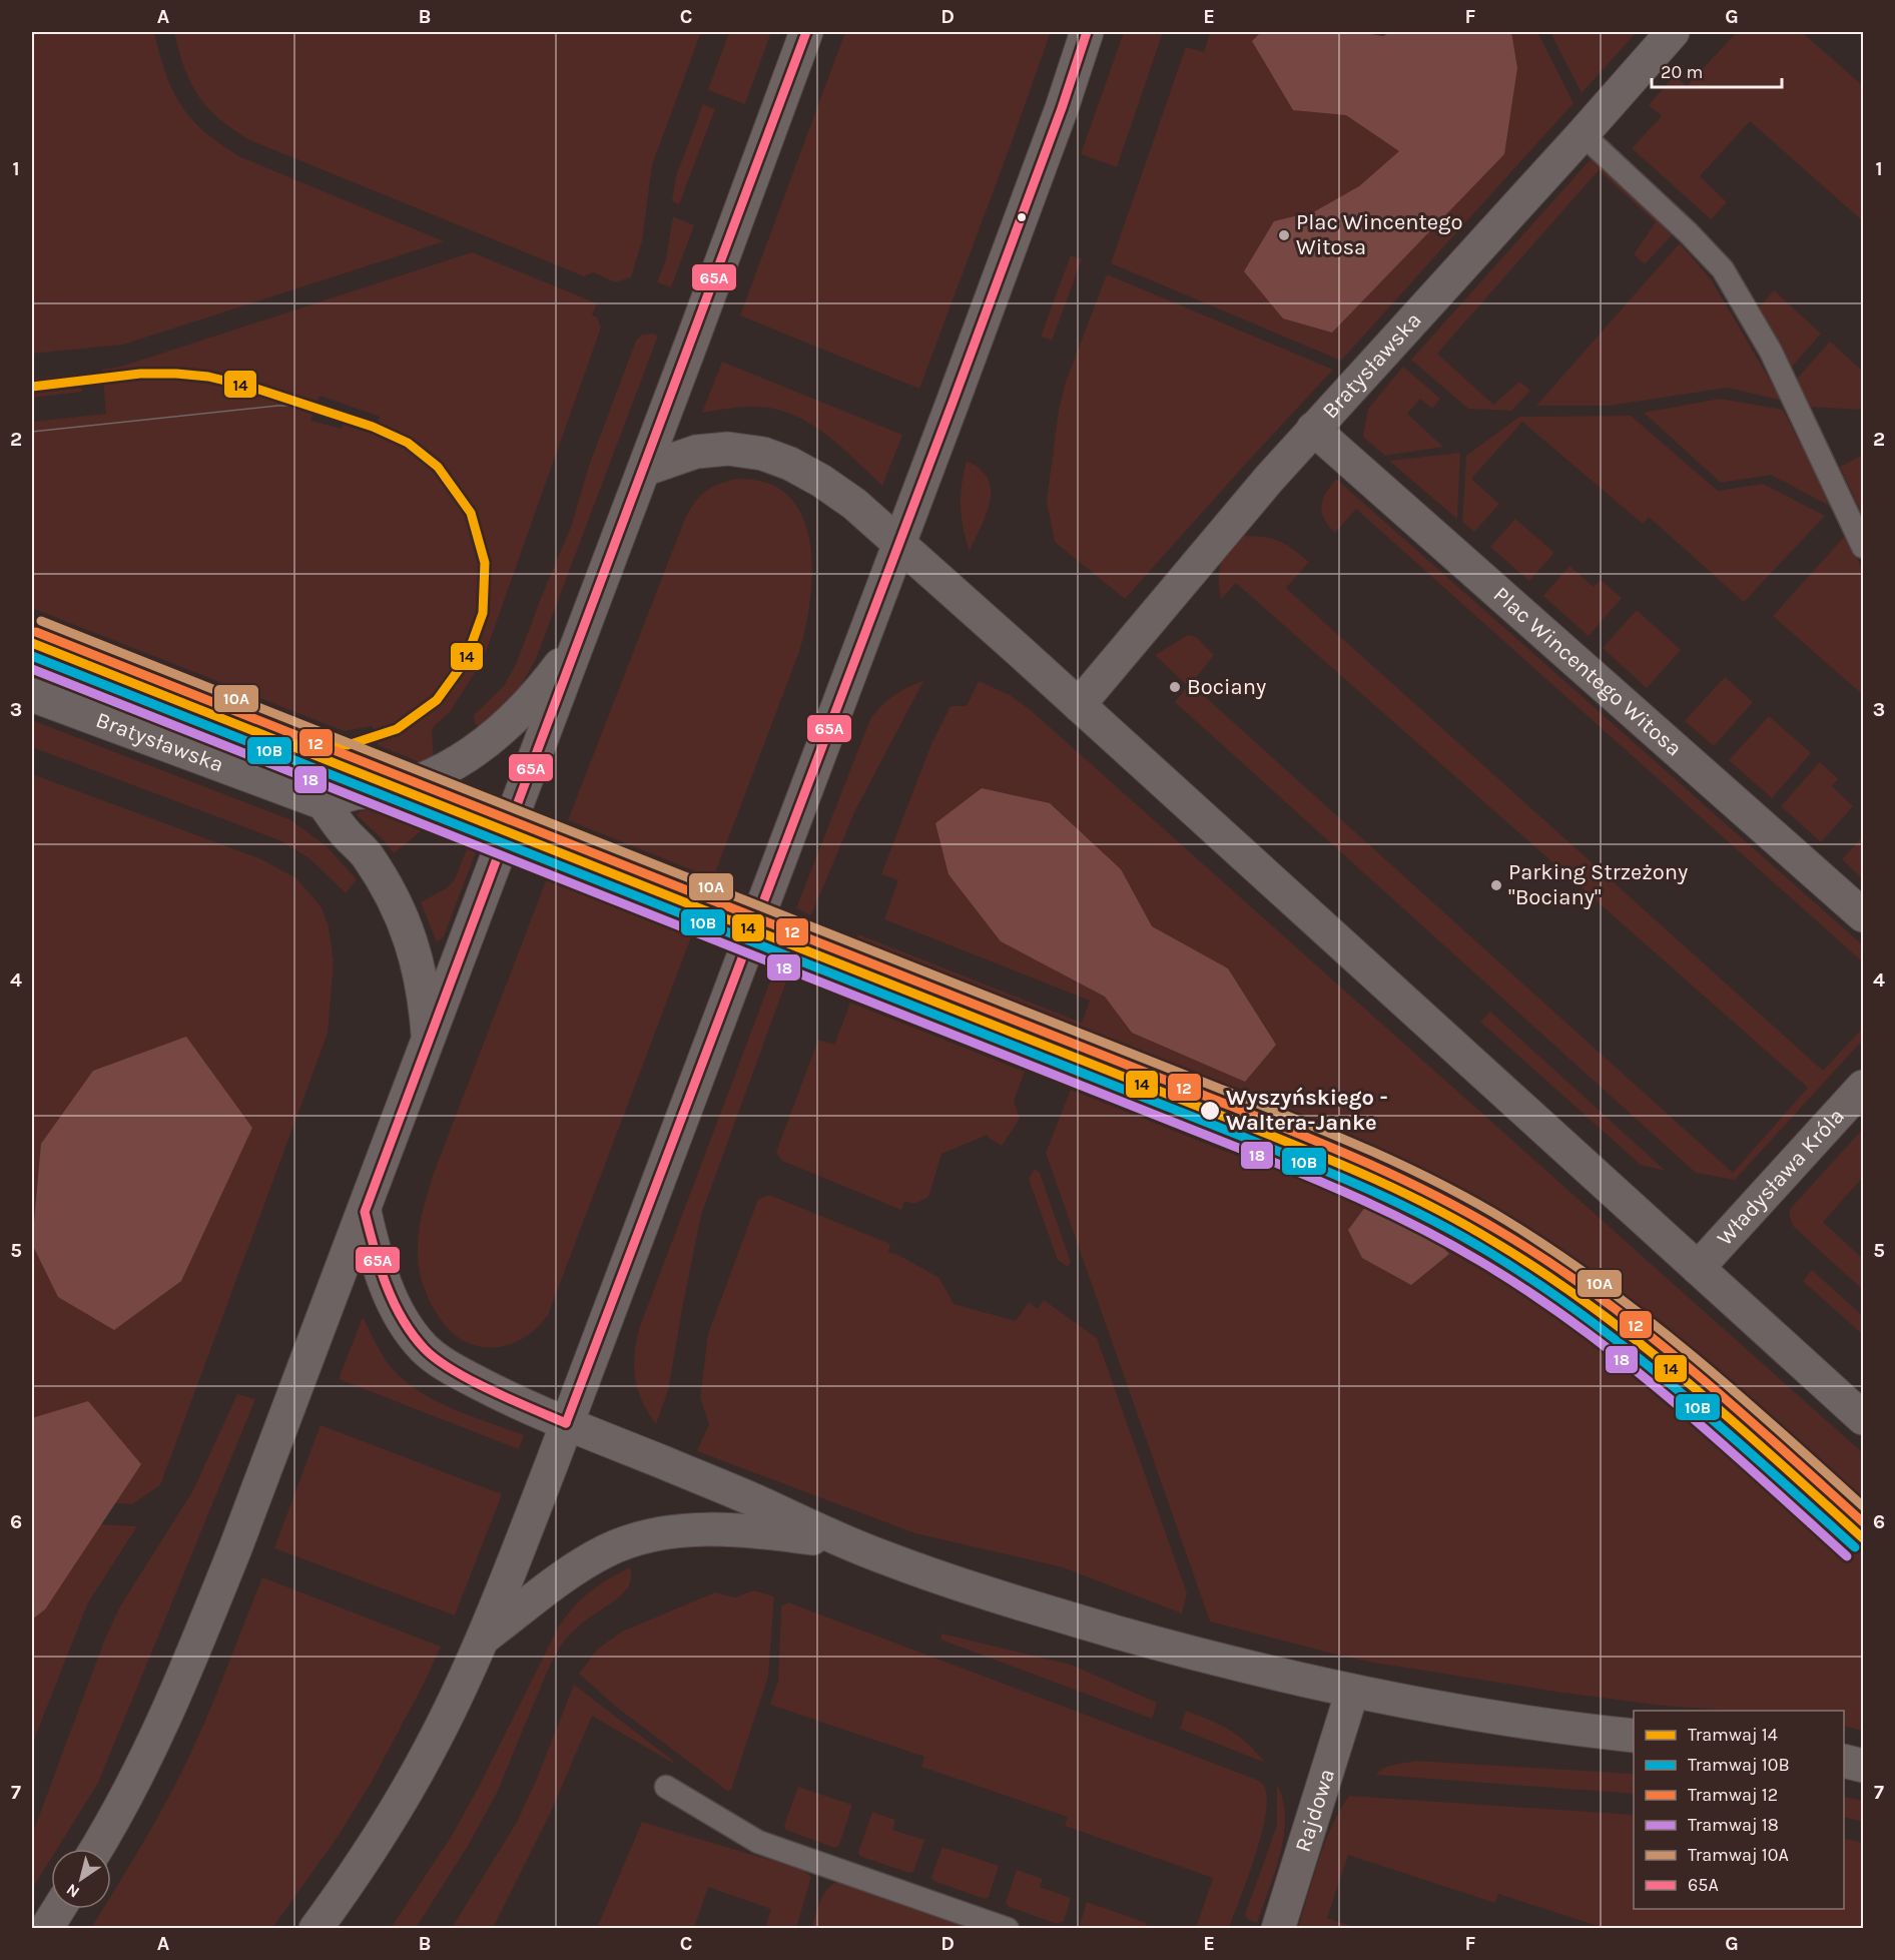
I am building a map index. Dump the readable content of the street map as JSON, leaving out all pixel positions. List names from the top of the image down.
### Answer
{
  "streets": {
    "street": [
      "Bratysławska",
      "Plac Wincentego Witosa",
      "Władysława Króla",
      "Rajdowa"
    ]
  },
  "crossings": [
    ["Bratysławska", "Plac Wincentego Witosa"]
  ],
  "places": [
    "Plac Wincentego Witosa",
    "Bociany",
    "Parking Strzeżony \"Bociany\"",
    "Wyszyńskiego - Waltera-Janke"
  ],
  "lines": [
    "transit line 65A",
    "tram line 14",
    "tram line 10A",
    "tram line 12",
    "tram line 10B",
    "tram line 18"
  ],
  "legend": [
    "Tramwaj 14",
    "Tramwaj 10B",
    "Tramwaj 12",
    "Tramwaj 18",
    "Tramwaj 10A",
    "65A"
  ],
  "scale_bar": "20 m",
  "north": "bottom left",
  "grid": {
    "columns": [
      "A",
      "B",
      "C",
      "D",
      "E",
      "F",
      "G"
    ],
    "rows": [
      "1",
      "2",
      "3",
      "4",
      "5",
      "6",
      "7"
    ]
  }
}
